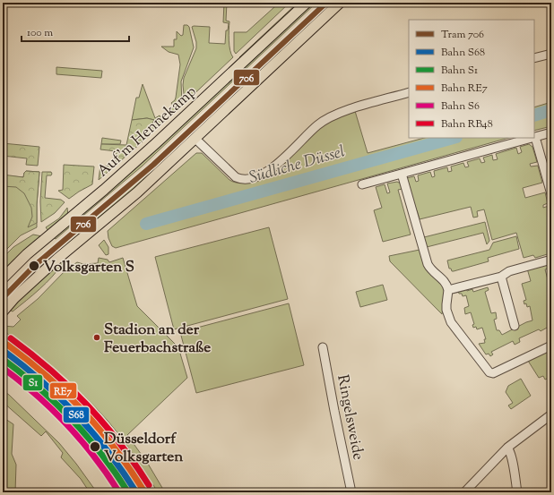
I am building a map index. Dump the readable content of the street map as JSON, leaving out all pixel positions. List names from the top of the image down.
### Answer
{
  "streets": {
    "main road": ["Auf'm Hennekamp"],
    "street": ["Ringelsweide"]
  },
  "water": ["Südliche Düssel"],
  "places": ["Volksgarten S", "Stadion an der Feuerbachstraße", "Düsseldorf Volksgarten"],
  "lines": [
    "tram line 706",
    "rail line RB48",
    "rail line RE7",
    "rail line S68",
    "rail line S1",
    "rail line S6"
  ],
  "legend": [
    "Tram 706",
    "Bahn S68",
    "Bahn S1",
    "Bahn RE7",
    "Bahn S6",
    "Bahn RB48"
  ],
  "scale_bar": "100 m"
}
